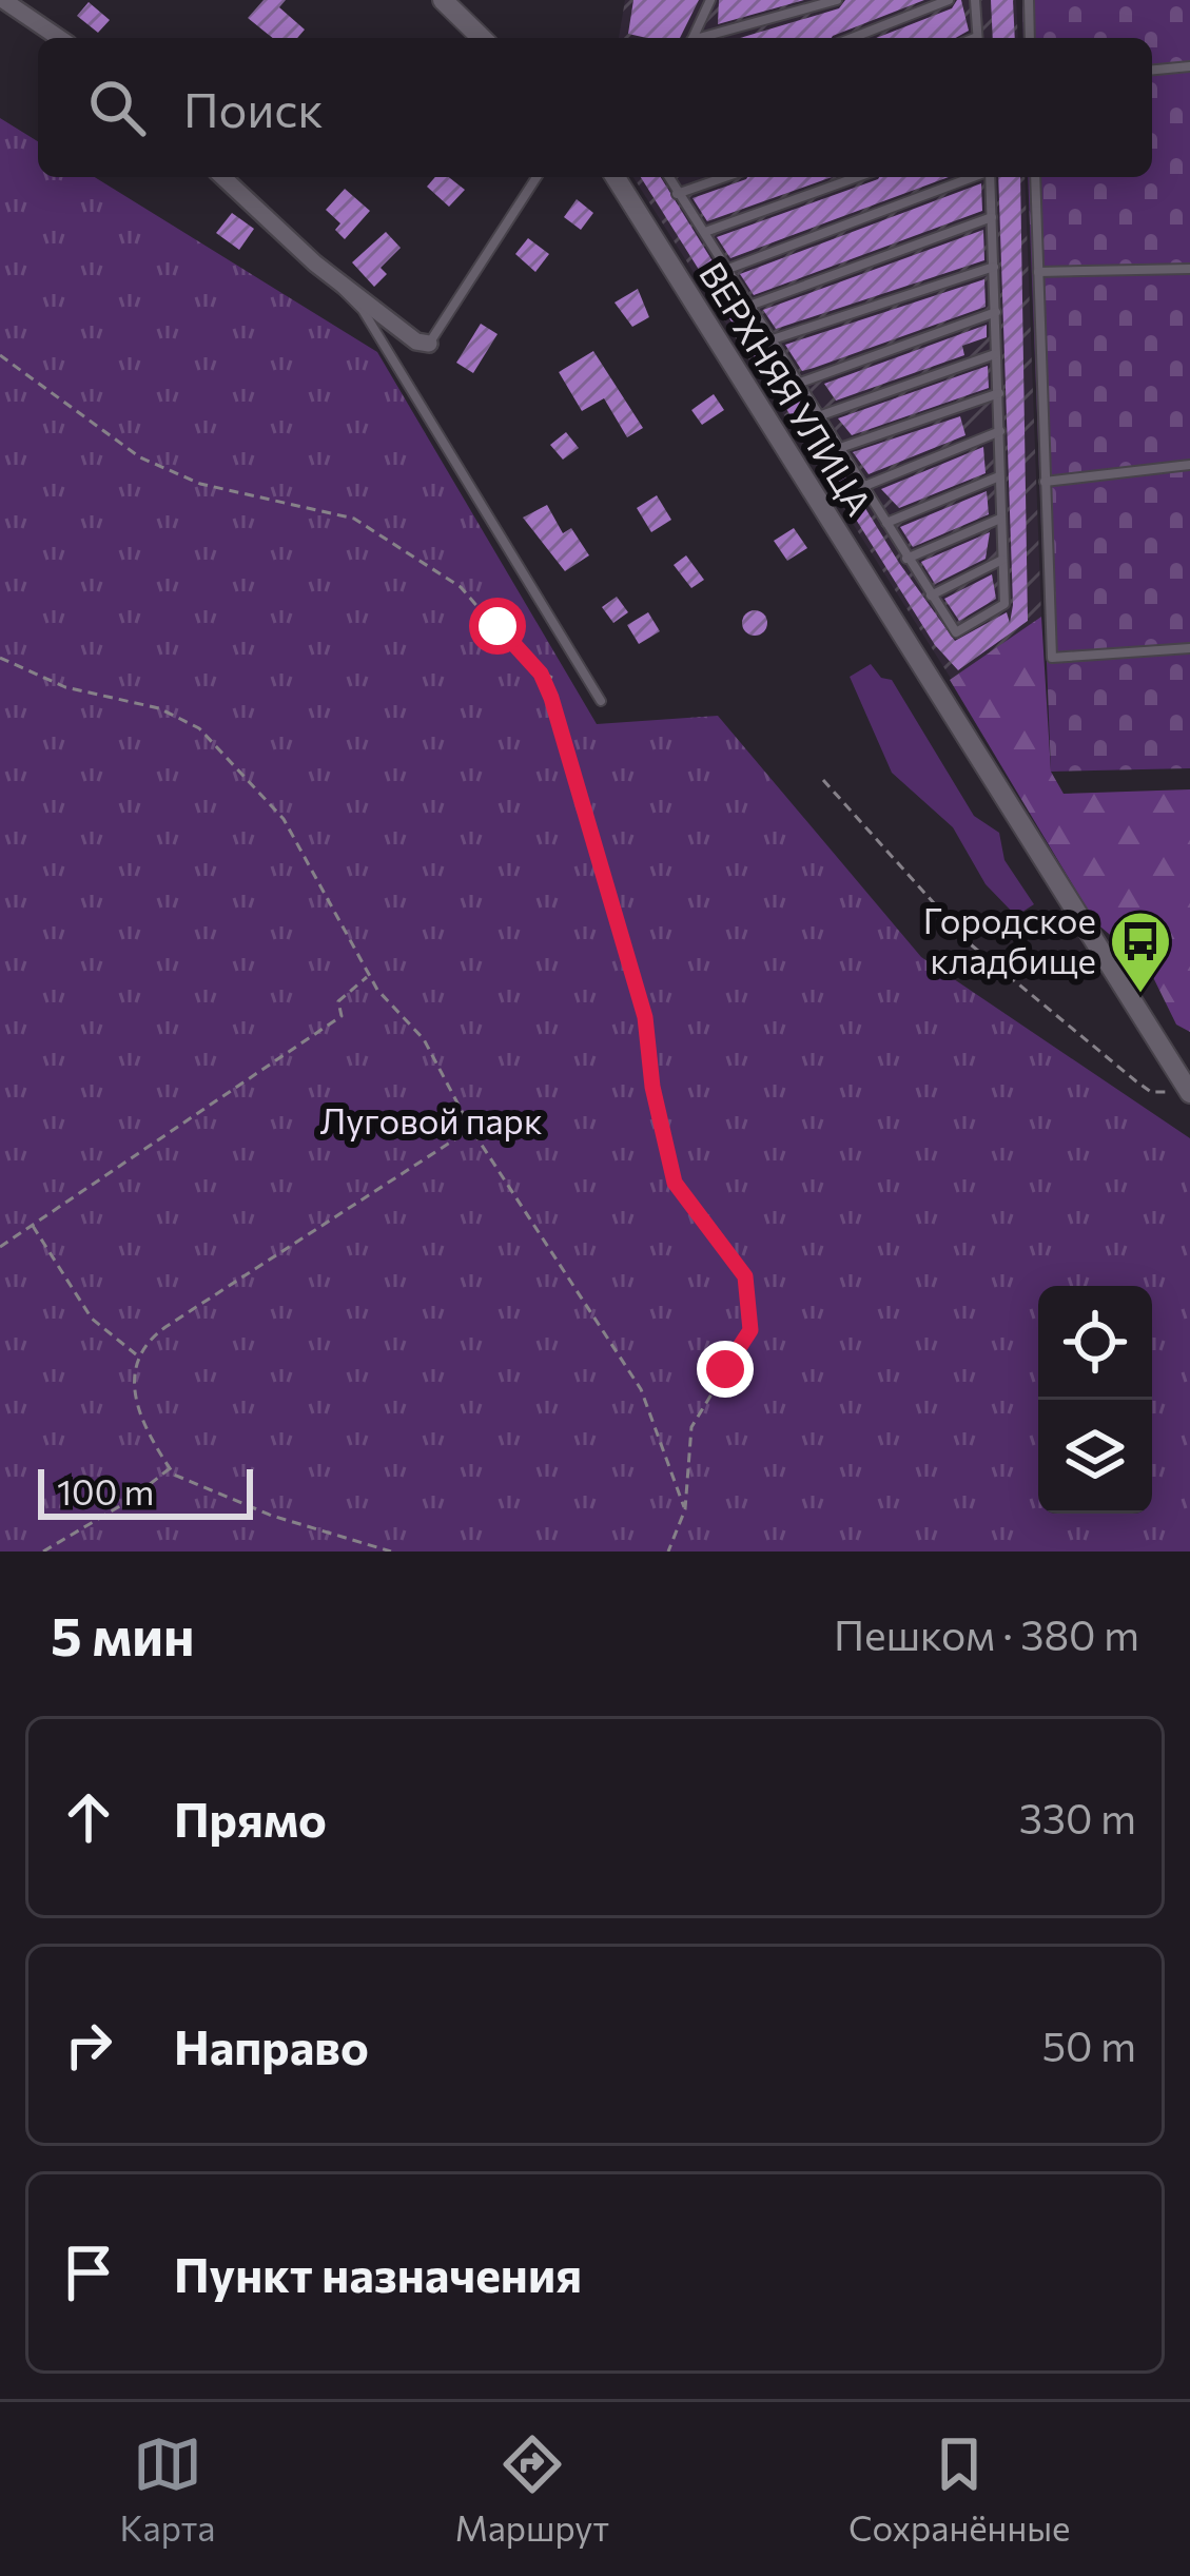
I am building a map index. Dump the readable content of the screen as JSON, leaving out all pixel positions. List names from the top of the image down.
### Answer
{
  "streets": {
    "street": ["ВЕРХНЯЯ УЛИЦА"]
  },
  "parks": ["Луговой парк"],
  "places": {
    "bus stop": ["Городское кладбище"]
  },
  "scale_bar": "100 m",
  "page": {
    "search": "Поиск",
    "scale": "100 m",
    "heading": ["5 мин", "Пешком · 380 m"],
    "list": [
      ["Прямо", "330 m"],
      ["Направо", "50 m"],
      "Пункт назначения"
    ],
    "nav": ["Карта", "Маршрут", "Сохранённые"]
  }
}
